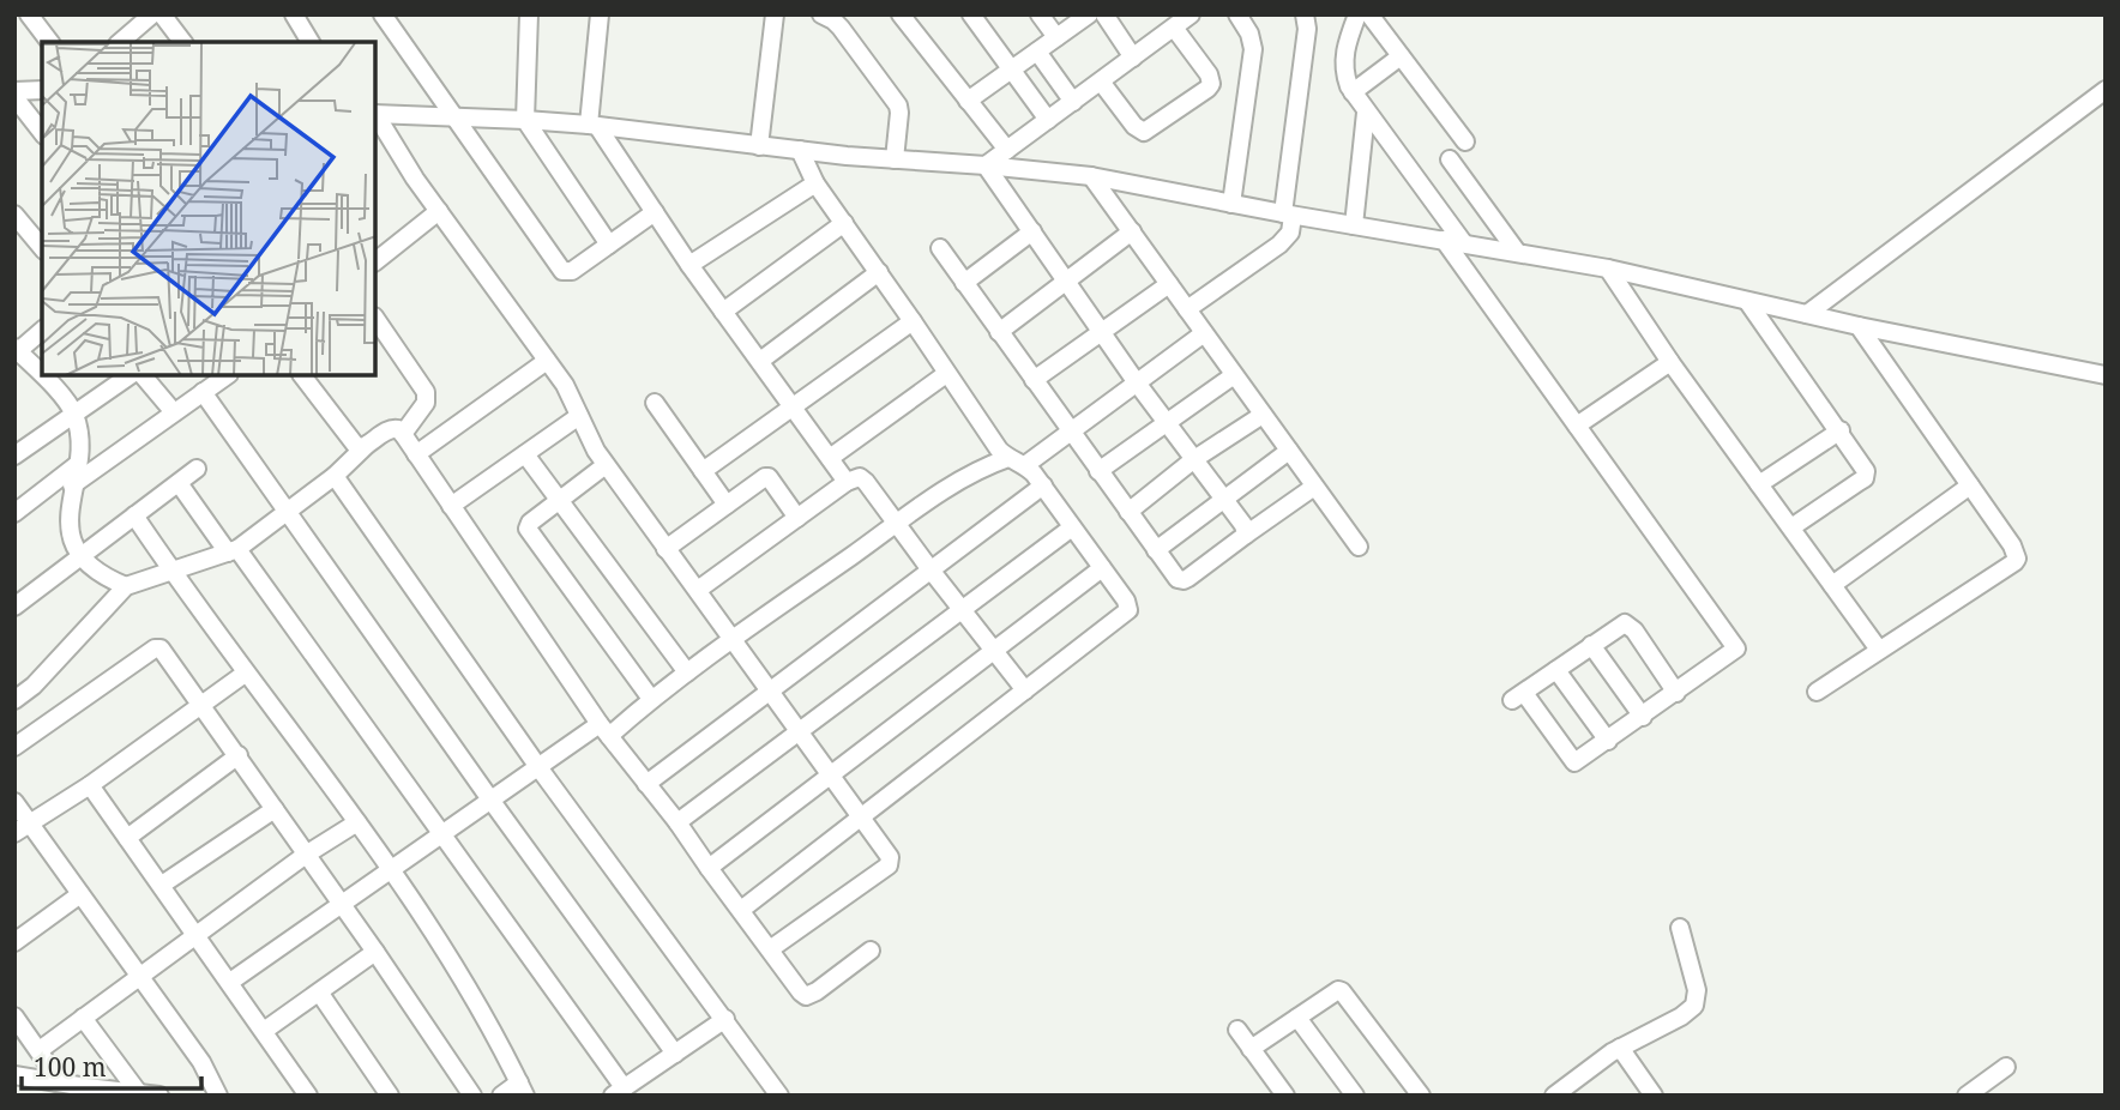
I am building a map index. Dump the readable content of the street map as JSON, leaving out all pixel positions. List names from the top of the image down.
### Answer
{
  "scale_bar": "100 m"
}
